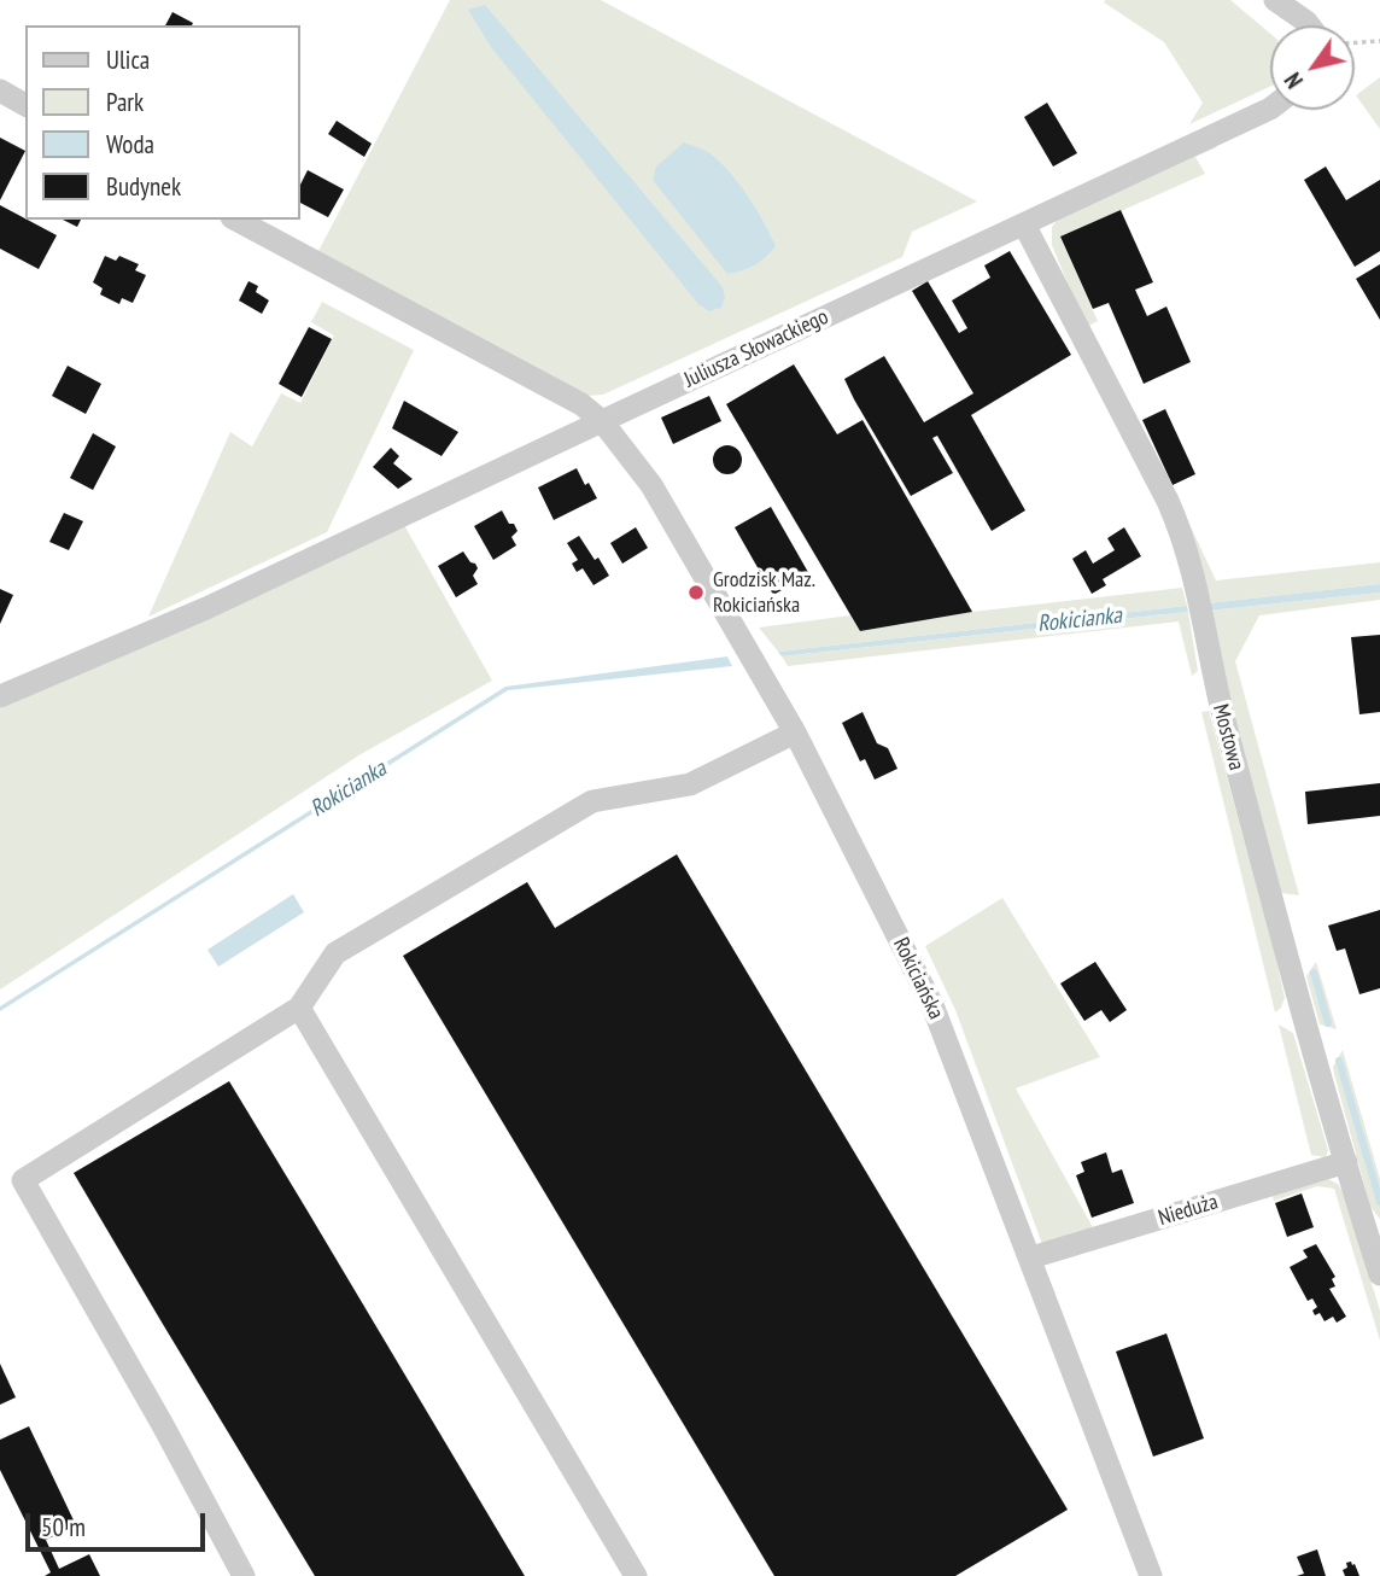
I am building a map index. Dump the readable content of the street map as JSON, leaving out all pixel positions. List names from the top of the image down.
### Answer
{
  "streets": {
    "street": [
      "Juliusza Słowackiego",
      "Mostowa",
      "Rokiciańska",
      "Nieduża"
    ]
  },
  "crossings": [
    ["Juliusza Słowackiego", "Mostowa"],
    ["Juliusza Słowackiego", "Rokiciańska"],
    ["Mostowa", "Nieduża"],
    ["Rokiciańska", "Nieduża"]
  ],
  "water": ["Rokicianka"],
  "places": ["Grodzisk Maz. Rokiciańska"],
  "legend": [
    "Ulica",
    "Park",
    "Woda",
    "Budynek"
  ],
  "scale_bar": "50 m",
  "north": "bottom left"
}
